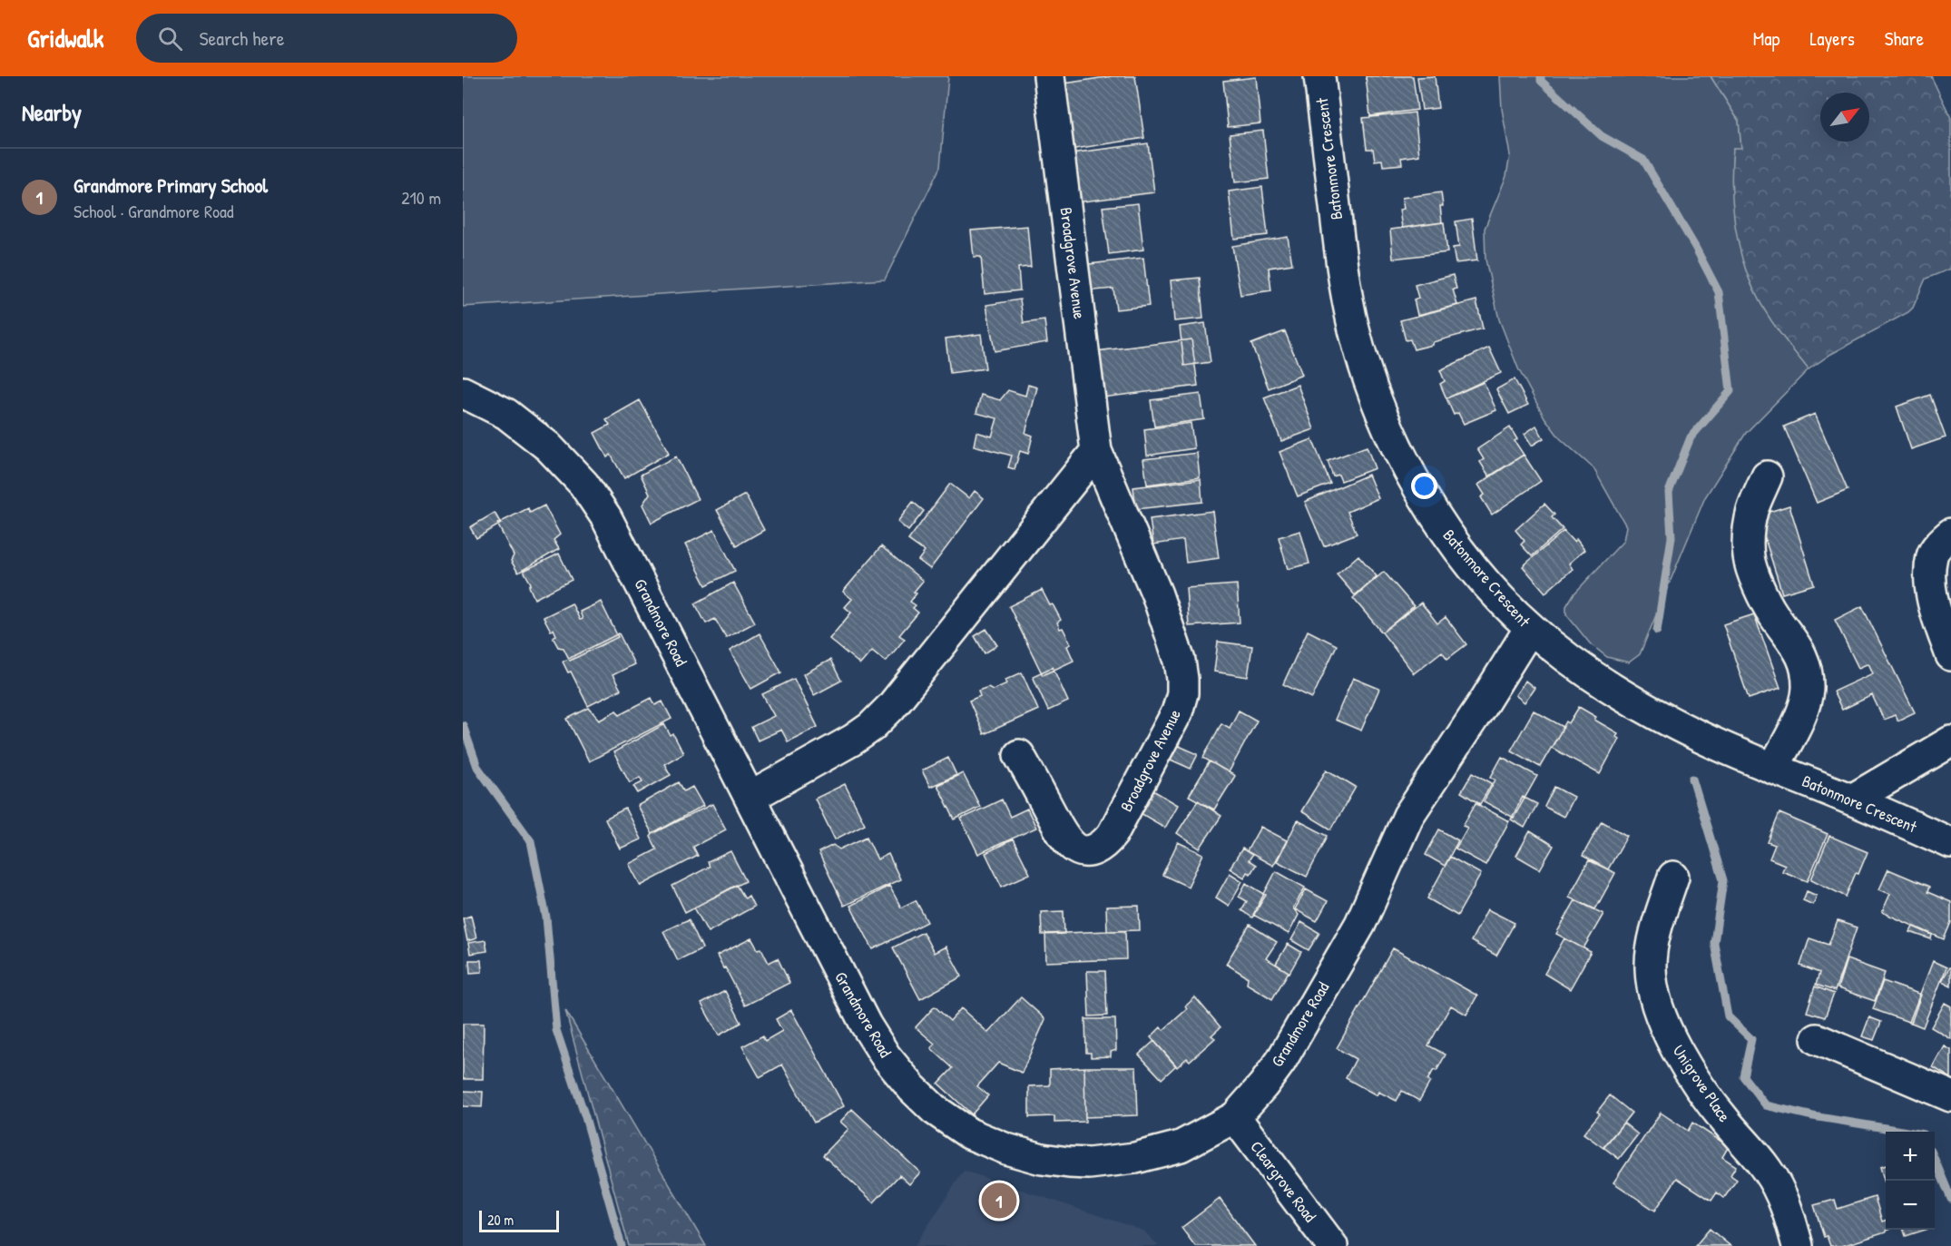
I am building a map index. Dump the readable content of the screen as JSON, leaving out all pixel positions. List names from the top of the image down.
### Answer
{
  "streets": {
    "street": [
      "Batonmore Crescent",
      "Broadgrove Avenue",
      "Grandmore Road",
      "Unigrove Place",
      "Cleargrove Road"
    ]
  },
  "crossings": [
    ["Batonmore Crescent", "Grandmore Road"],
    ["Grandmore Road", "Cleargrove Road"]
  ],
  "scale_bar": "20 m",
  "north": "top right",
  "page": {
    "header": "Gridwalk",
    "search": "Search here",
    "nav": ["Map", "Layers", "Share"],
    "heading": "Nearby",
    "list": [
      {
        "mark": "1",
        "name": "Grandmore Primary School",
        "note": "School · Grandmore Road",
        "value": "210 m"
      }
    ],
    "map_buttons": ["+", "−"],
    "pins": "1",
    "scale": "20 m"
  }
}
